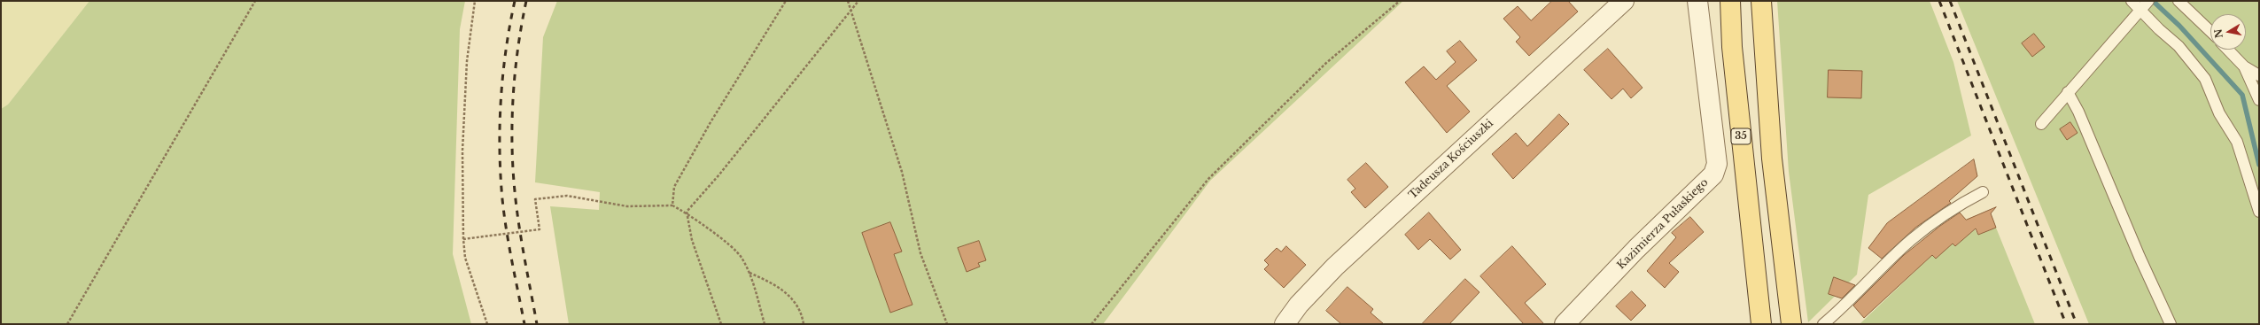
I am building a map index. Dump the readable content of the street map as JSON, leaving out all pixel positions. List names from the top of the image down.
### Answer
{
  "streets": {
    "main road": ["35"],
    "street": ["Tadeusza Kościuszki", "Kazimierza Pułaskiego"]
  },
  "north": "left"
}
